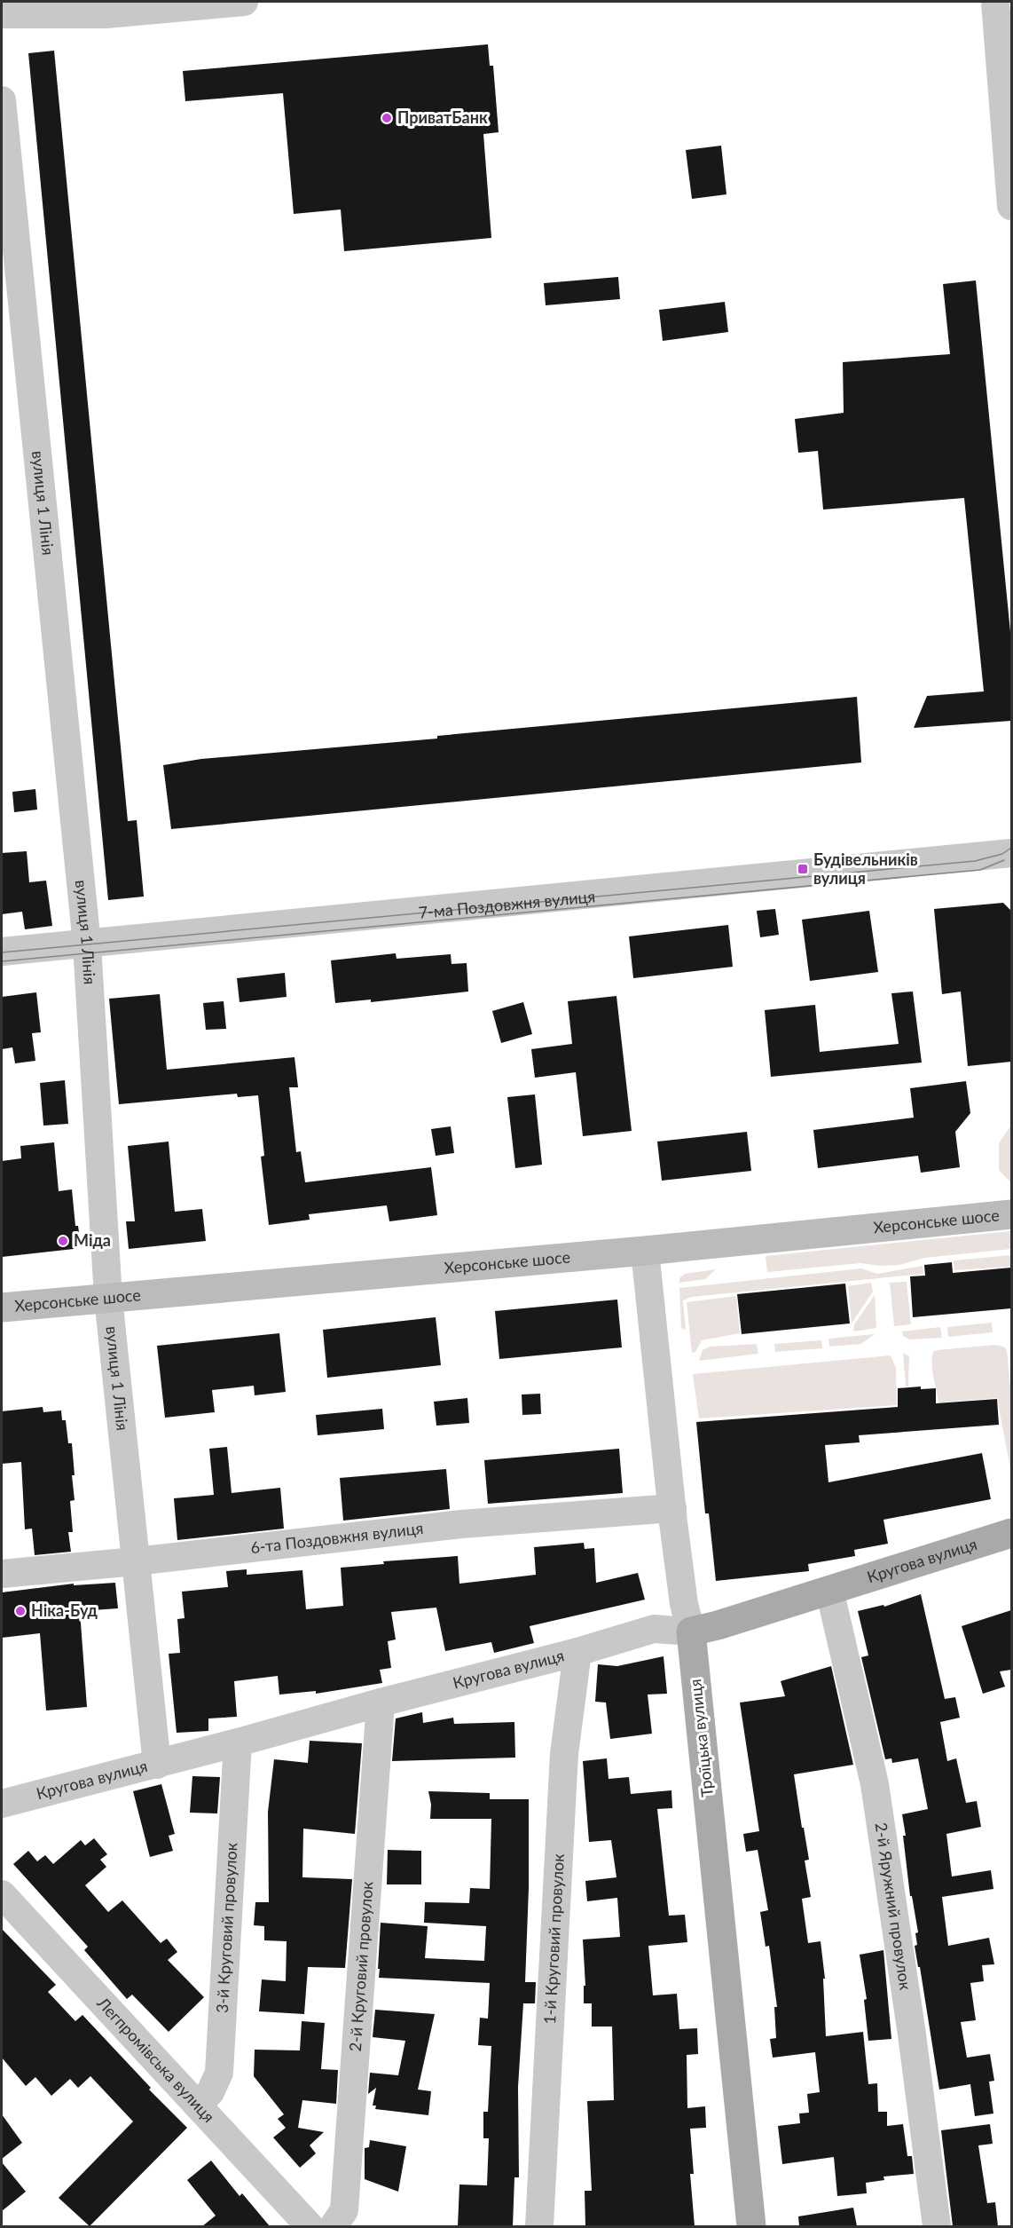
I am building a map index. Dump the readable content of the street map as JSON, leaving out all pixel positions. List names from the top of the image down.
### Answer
{
  "streets": {
    "main road": ["Херсонське шосе", "Кругова вулиця", "Троїцька вулиця"],
    "street": [
      "вулиця 1 Лінія",
      "7-ма Поздовжня вулиця",
      "6-та Поздовжня вулиця",
      "2-й Яружний провулок",
      "3-й Круговий провулок",
      "1-й Круговий провулок",
      "2-й Круговий провулок",
      "Легпромівська вулиця"
    ]
  },
  "crossings": [
    ["вулиця 1 Лінія", "7-ма Поздовжня вулиця"],
    ["вулиця 1 Лінія", "Херсонське шосе"],
    ["вулиця 1 Лінія", "6-та Поздовжня вулиця"],
    ["вулиця 1 Лінія", "Кругова вулиця"],
    ["Херсонське шосе", "Троїцька вулиця"],
    ["6-та Поздовжня вулиця", "Троїцька вулиця"],
    ["Кругова вулиця", "Троїцька вулиця"],
    ["Кругова вулиця", "2-й Яружний провулок"],
    ["Кругова вулиця", "3-й Круговий провулок"],
    ["Кругова вулиця", "1-й Круговий провулок"],
    ["Кругова вулиця", "2-й Круговий провулок"],
    ["3-й Круговий провулок", "Легпромівська вулиця"]
  ],
  "places": {
    "other": ["ПриватБанк", "Міда", "Ніка-Буд"],
    "transit": ["Будівельників вулиця"]
  }
}
